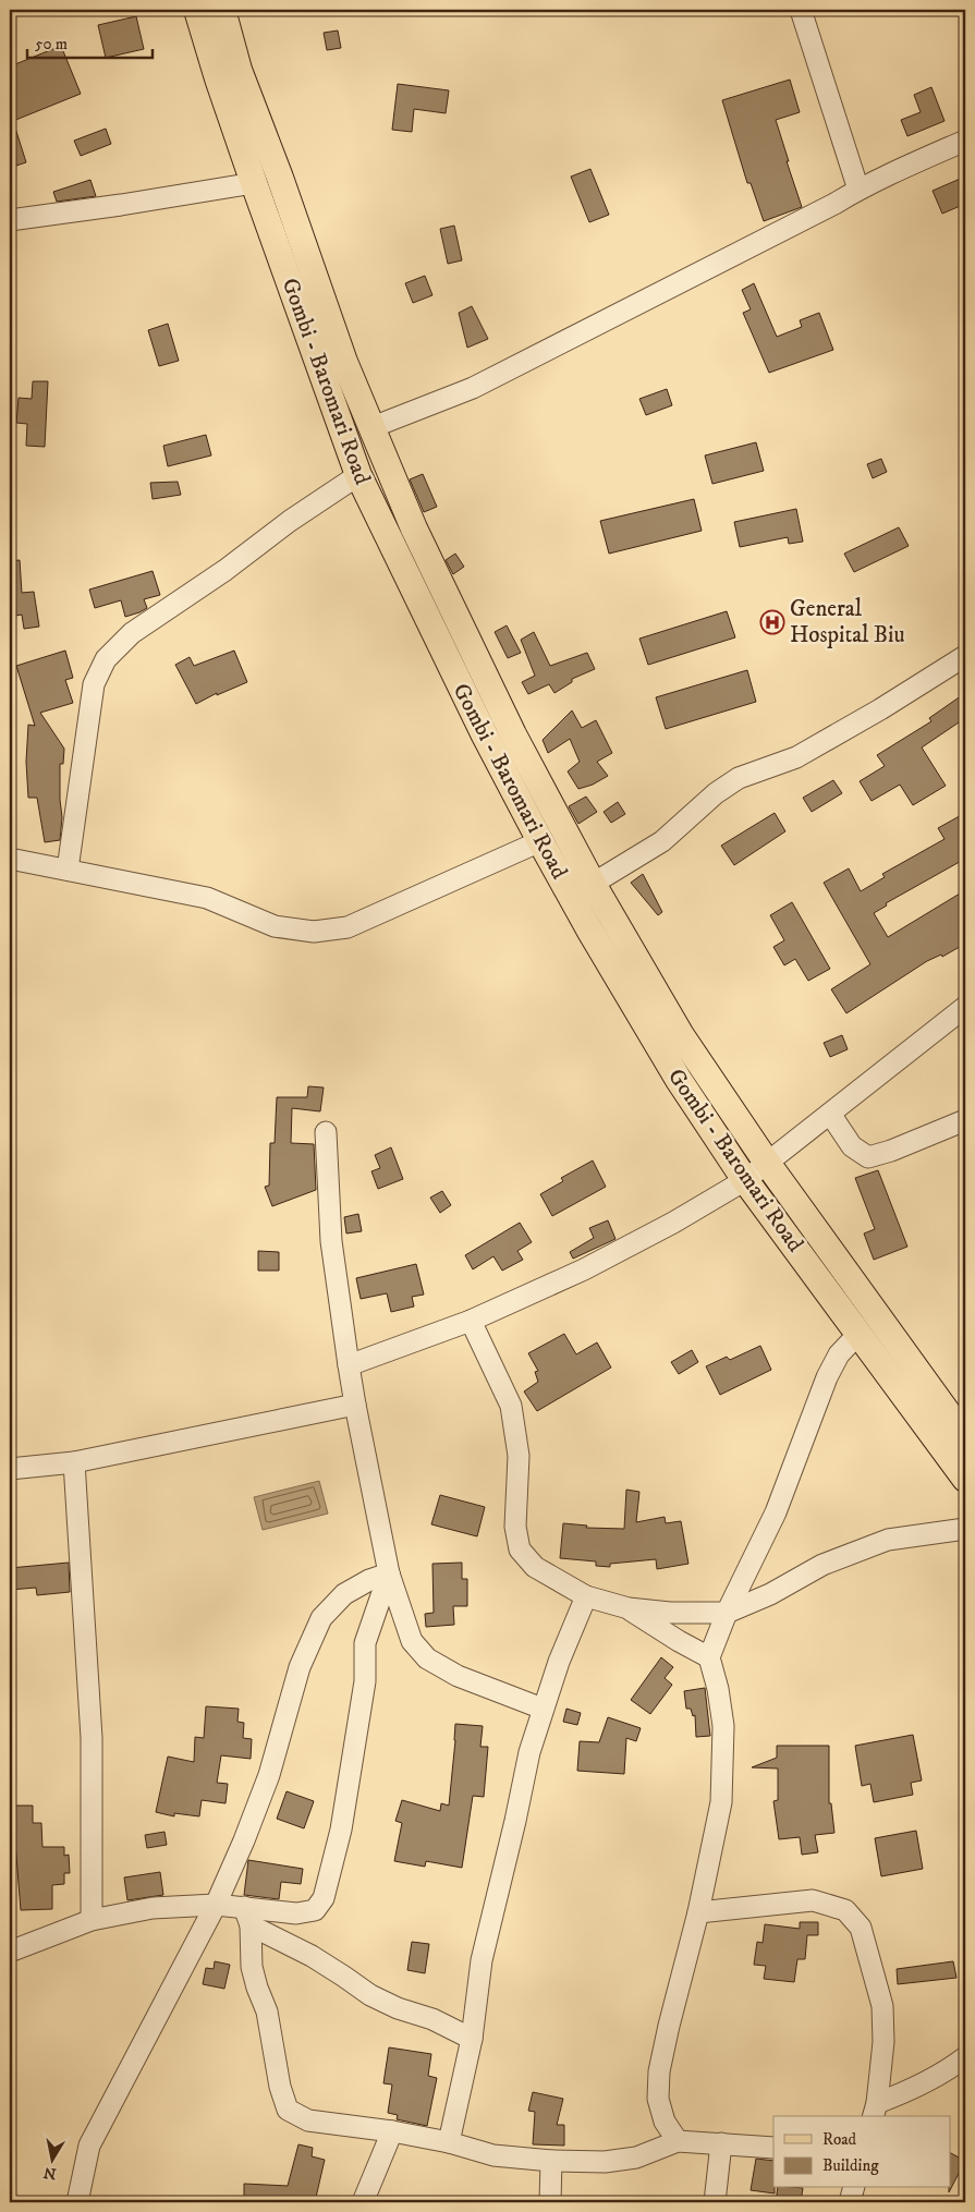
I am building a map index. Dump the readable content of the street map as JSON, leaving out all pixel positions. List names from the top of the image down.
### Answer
{
  "streets": {
    "main road": ["Gombi - Baromari Road"]
  },
  "places": {
    "hospital": ["General Hospital Biu"]
  },
  "legend": ["Road", "Building"],
  "scale_bar": "50 m",
  "north": "bottom"
}
